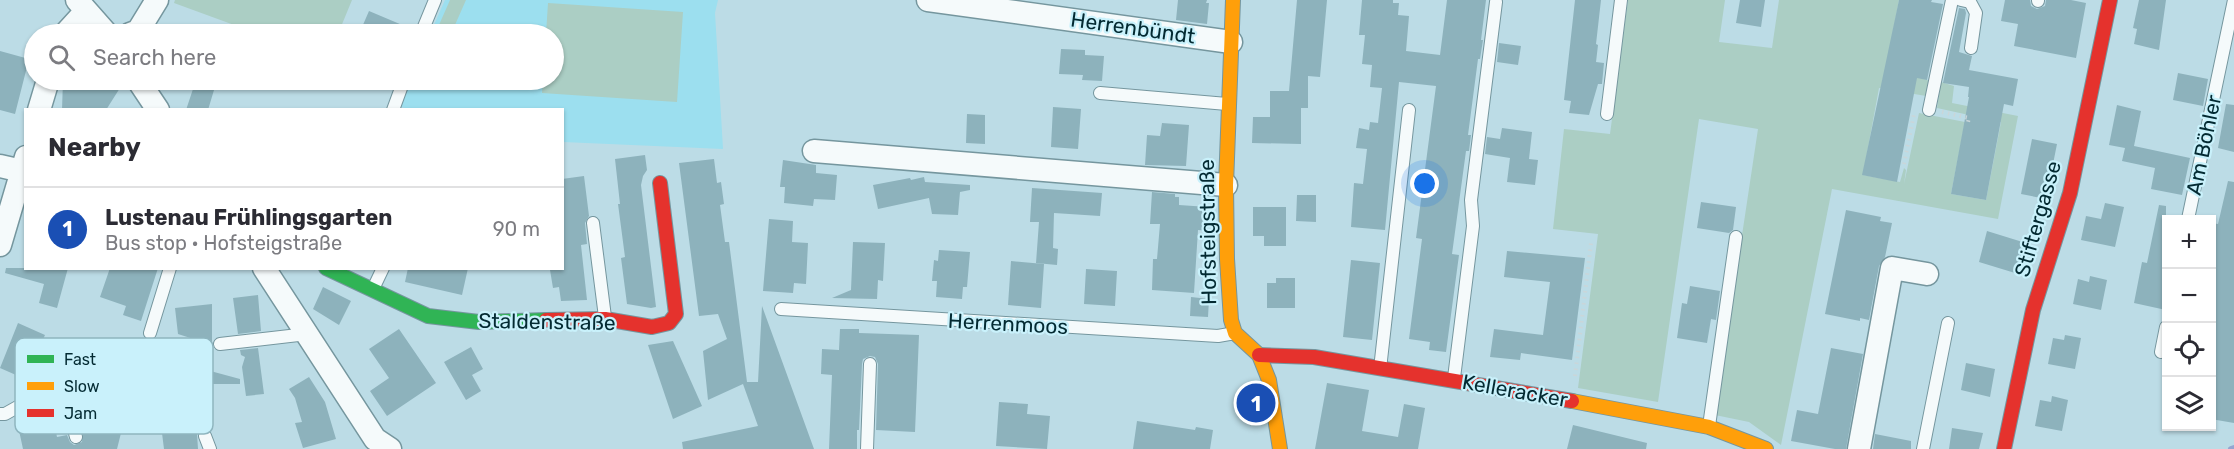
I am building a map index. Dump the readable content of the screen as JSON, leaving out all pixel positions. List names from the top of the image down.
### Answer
{
  "streets": {
    "street": [
      "Herrenbündt",
      "Stiftergasse",
      "Hofsteigstraße",
      "Staldenstraße",
      "Kelleracker"
    ],
    "lane": ["Am Böhler", "Herrenmoos"]
  },
  "crossings": [
    ["Herrenbündt", "Hofsteigstraße"],
    ["Hofsteigstraße", "Herrenmoos"],
    ["Hofsteigstraße", "Kelleracker"]
  ],
  "legend": ["Fast", "Slow", "Jam"],
  "page": {
    "search": "Search here",
    "heading": "Nearby",
    "list": [
      {
        "mark": "1",
        "name": "Lustenau Frühlingsgarten",
        "note": "Bus stop · Hofsteigstraße",
        "value": "90 m"
      }
    ],
    "map_buttons": ["+", "−"],
    "pins": "1"
  }
}
